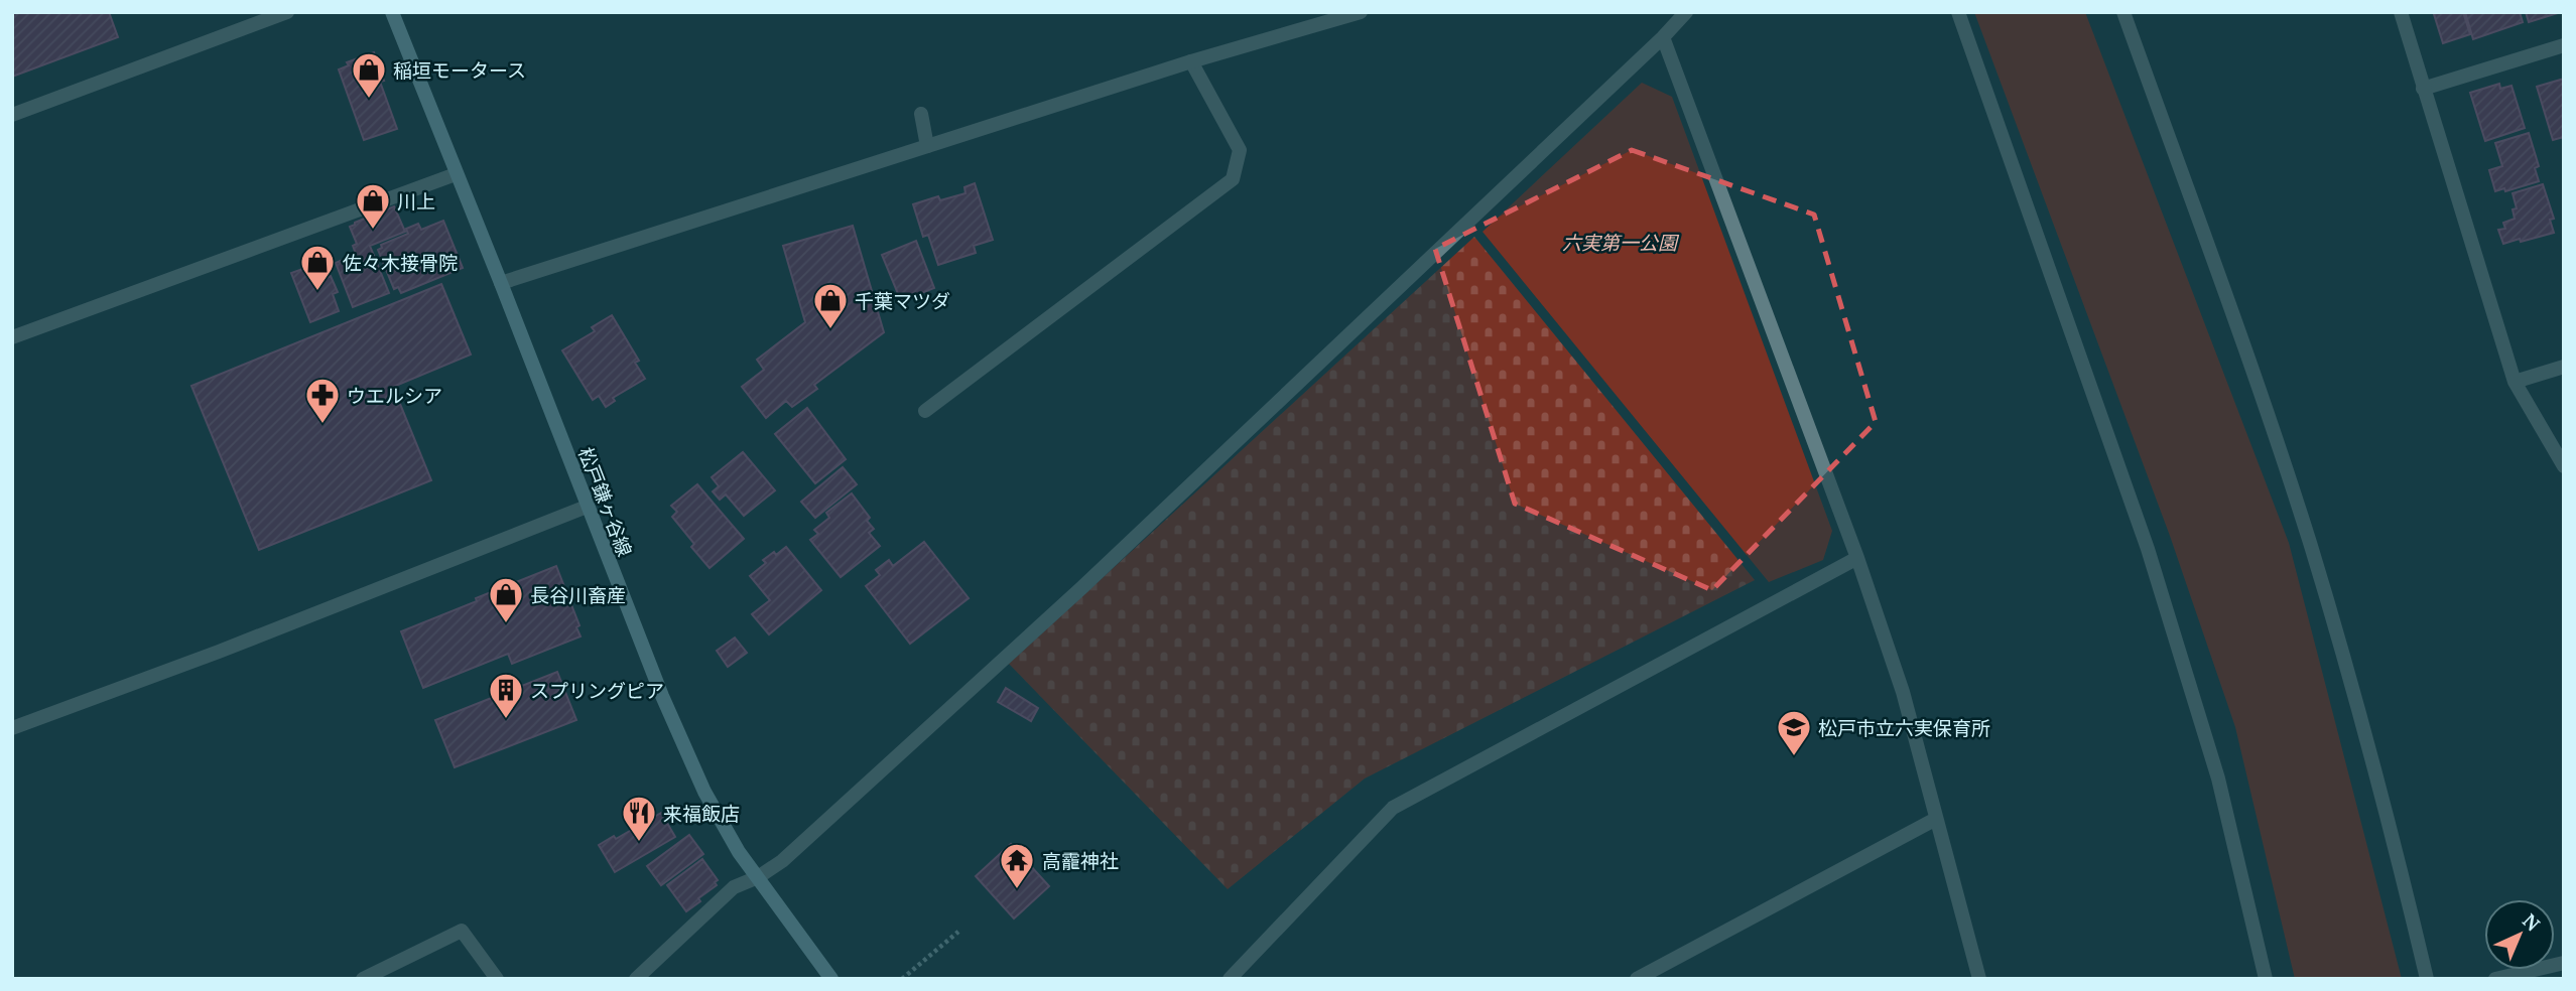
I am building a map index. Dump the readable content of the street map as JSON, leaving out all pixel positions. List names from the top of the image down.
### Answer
{
  "streets": {
    "main road": ["松戸鎌ヶ谷線"]
  },
  "parks": ["六実第一公園"],
  "places": {
    "shop": [
      "稲垣モータース",
      "川上",
      "佐々木接骨院",
      "千葉マツダ",
      "長谷川畜産"
    ],
    "pharmacy": ["ウエルシア"],
    "building": ["スプリングピア"],
    "school or university": ["松戸市立六実保育所"],
    "restaurant": ["来福飯店"],
    "temple": ["高靇神社"]
  },
  "north": "top right"
}
